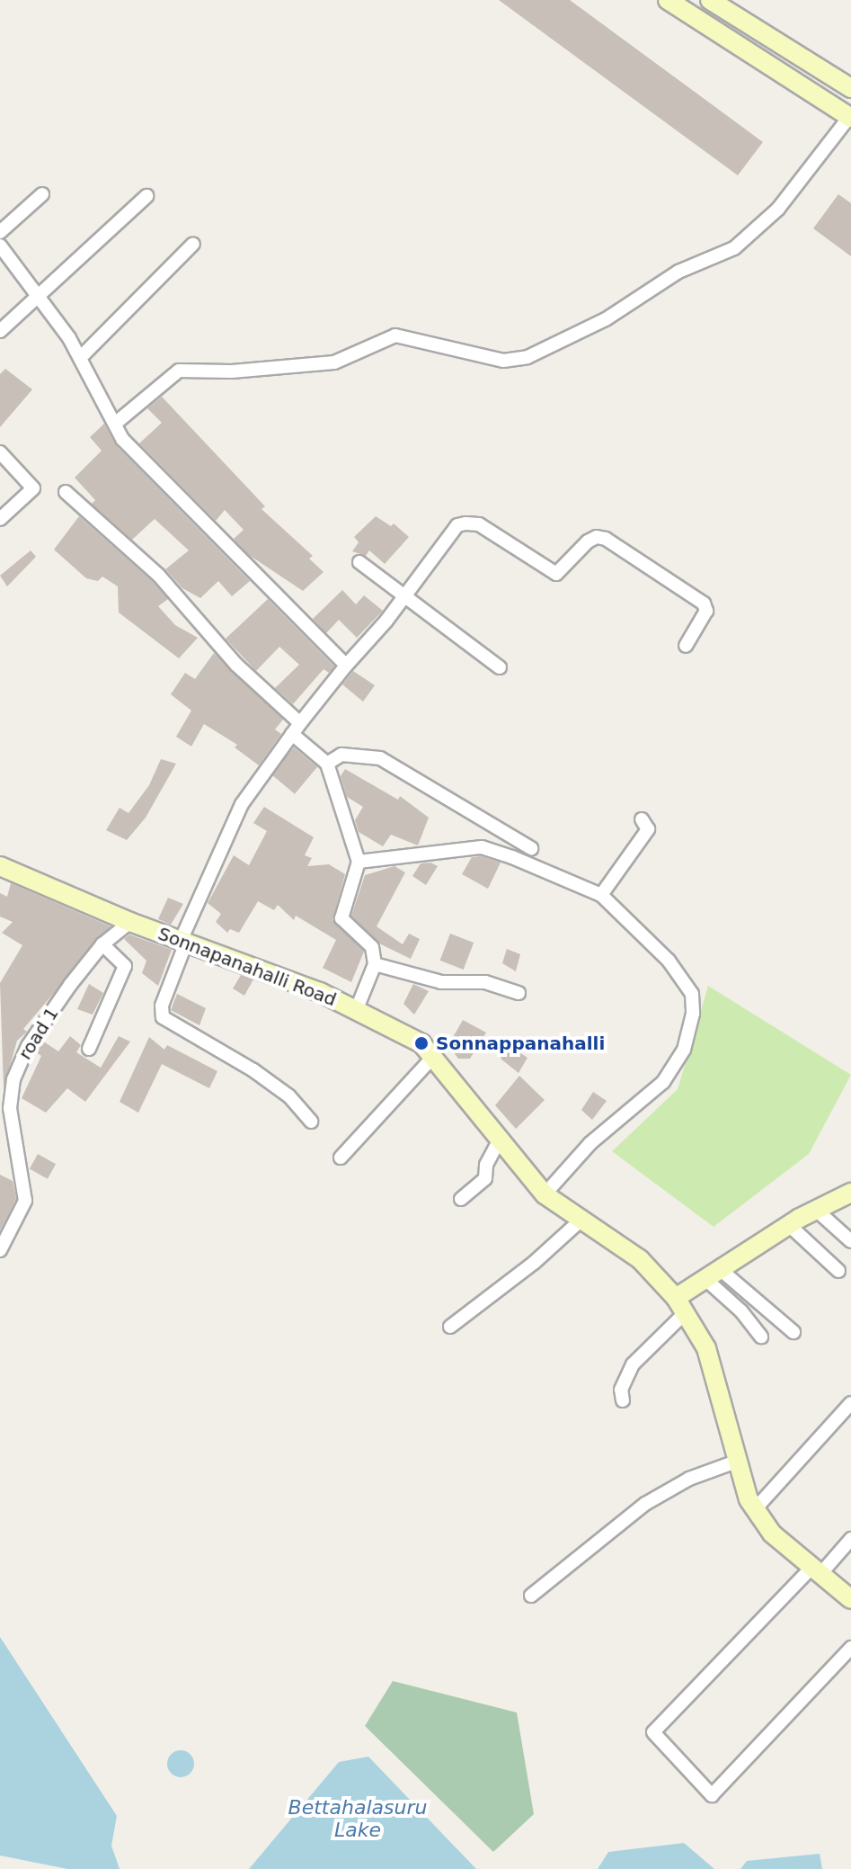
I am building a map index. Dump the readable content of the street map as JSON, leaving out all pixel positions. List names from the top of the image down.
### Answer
{
  "streets": {
    "street": ["Sonnapanahalli Road", "road 1"]
  },
  "crossings": [
    ["Sonnapanahalli Road", "road 1"]
  ],
  "water": ["Bettahalasuru Lake"],
  "places": ["Sonnappanahalli"]
}
